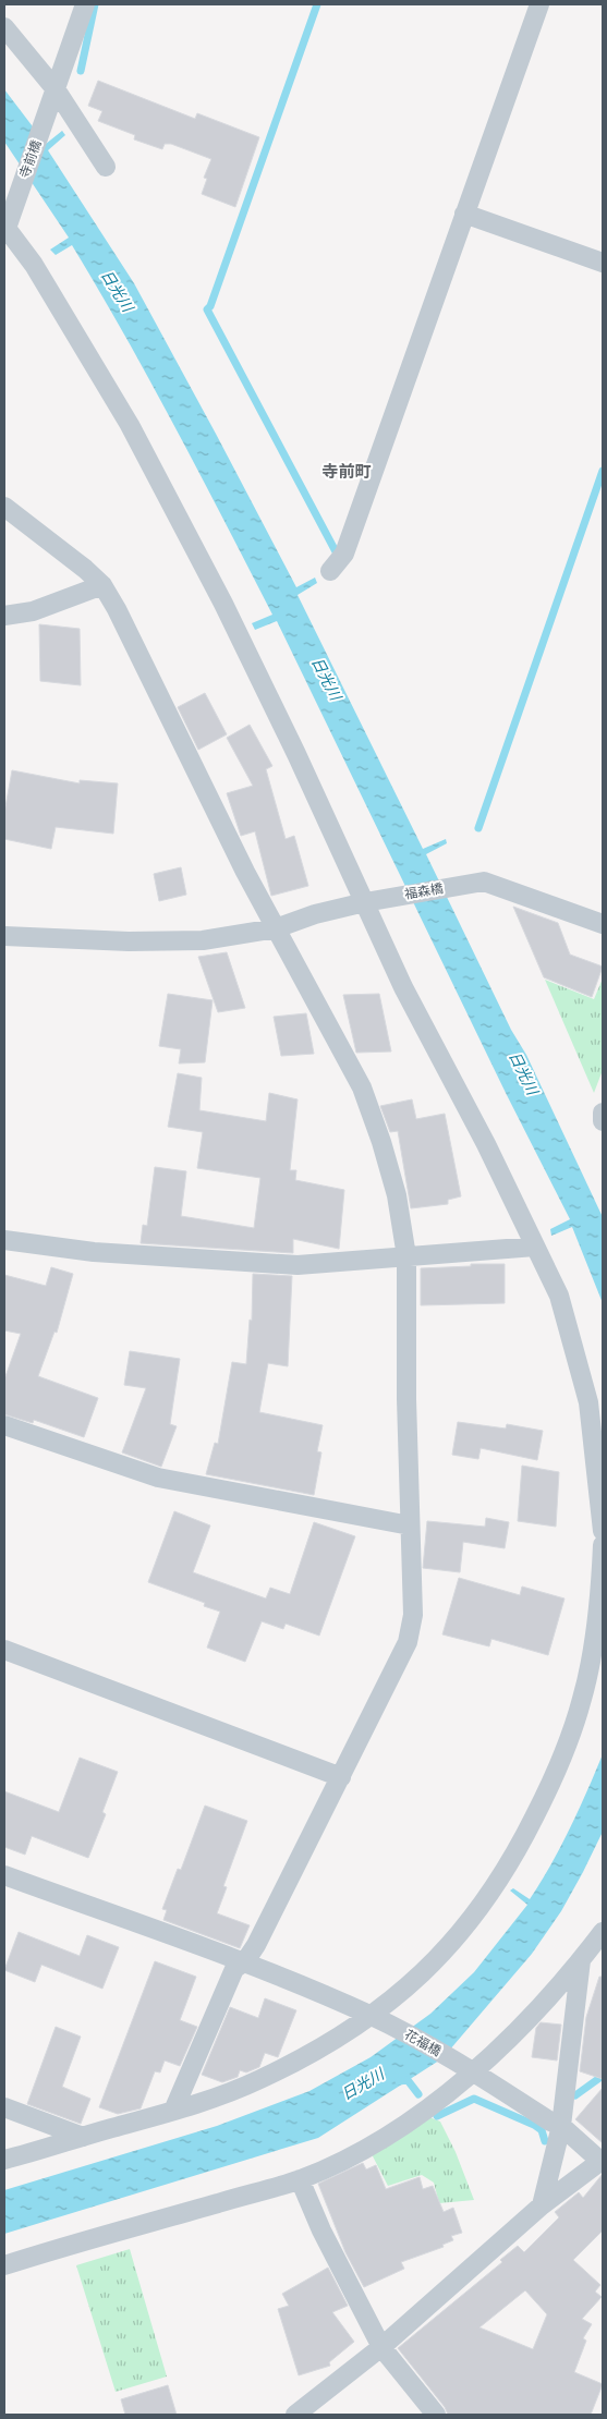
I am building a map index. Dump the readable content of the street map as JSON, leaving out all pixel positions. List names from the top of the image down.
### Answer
{
  "streets": {
    "street": ["寺前橋", "福森橋", "花福橋"]
  },
  "districts": ["寺前町"],
  "water": ["日光川"]
}
